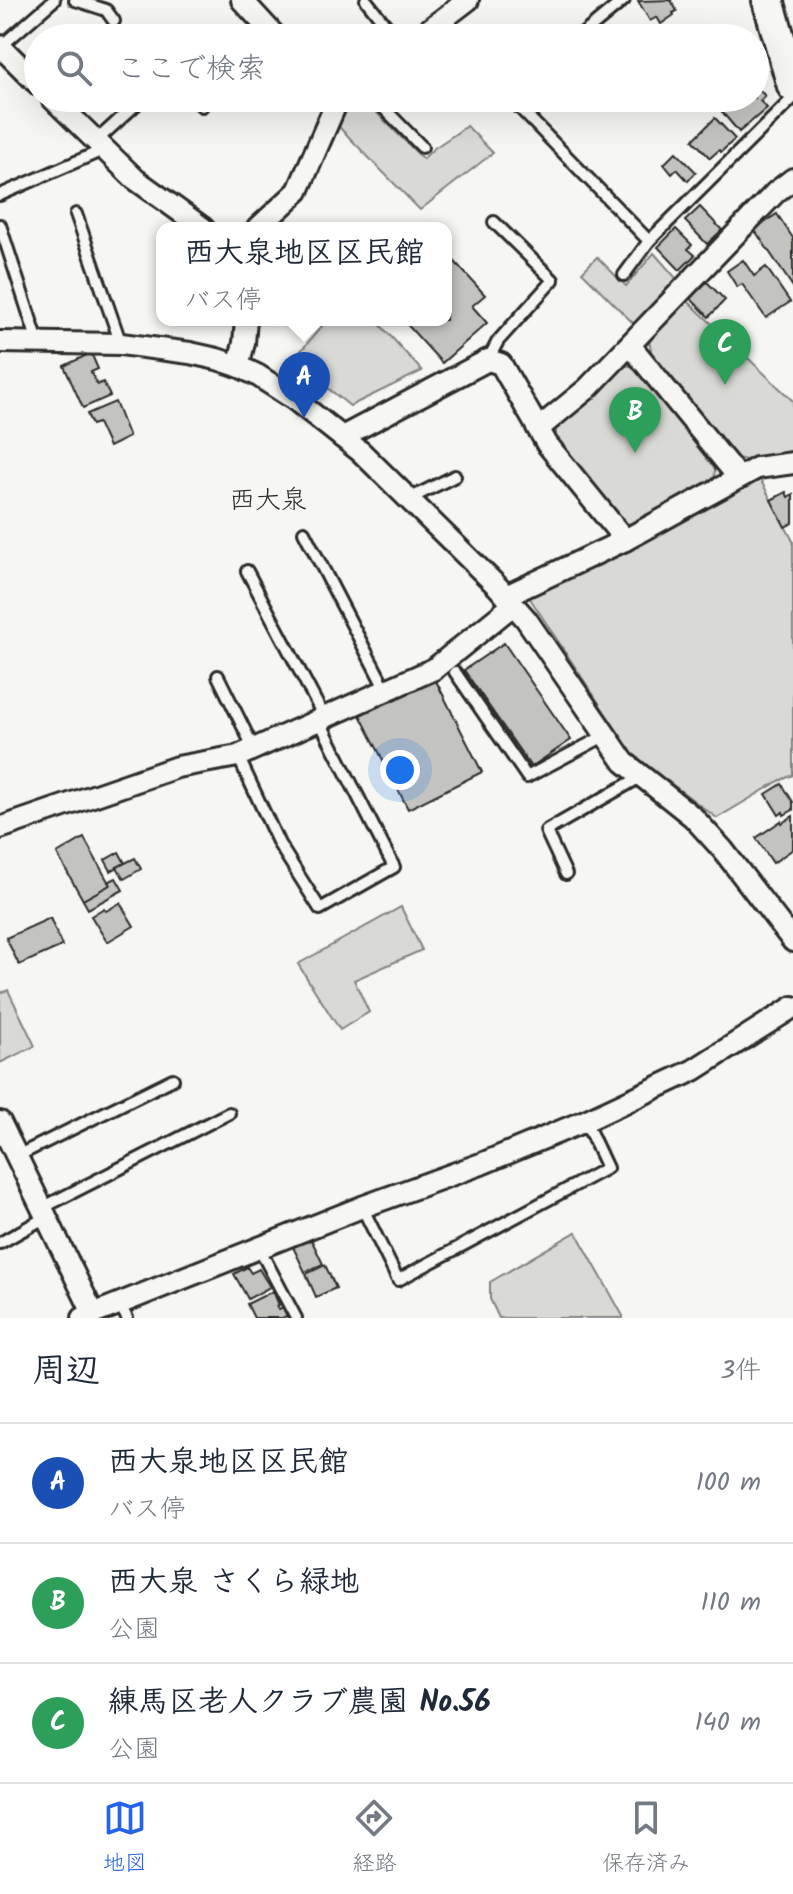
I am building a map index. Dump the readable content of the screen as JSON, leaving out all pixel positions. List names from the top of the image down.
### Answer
{
  "districts": ["西大泉"],
  "page": {
    "search": "ここで検索",
    "popup": ["西大泉地区区民館", "バス停"],
    "pins": ["C", "A", "B"],
    "heading": ["周辺", "3件"],
    "list": [
      {
        "mark": "A",
        "name": "西大泉地区区民館",
        "note": "バス停",
        "value": "100 m"
      },
      {
        "mark": "B",
        "name": "西大泉 さくら緑地",
        "note": "公園",
        "value": "110 m"
      },
      {
        "mark": "C",
        "name": "練馬区老人クラブ農園 No.56",
        "note": "公園",
        "value": "140 m"
      }
    ],
    "nav": ["地図", "経路", "保存済み"]
  }
}
